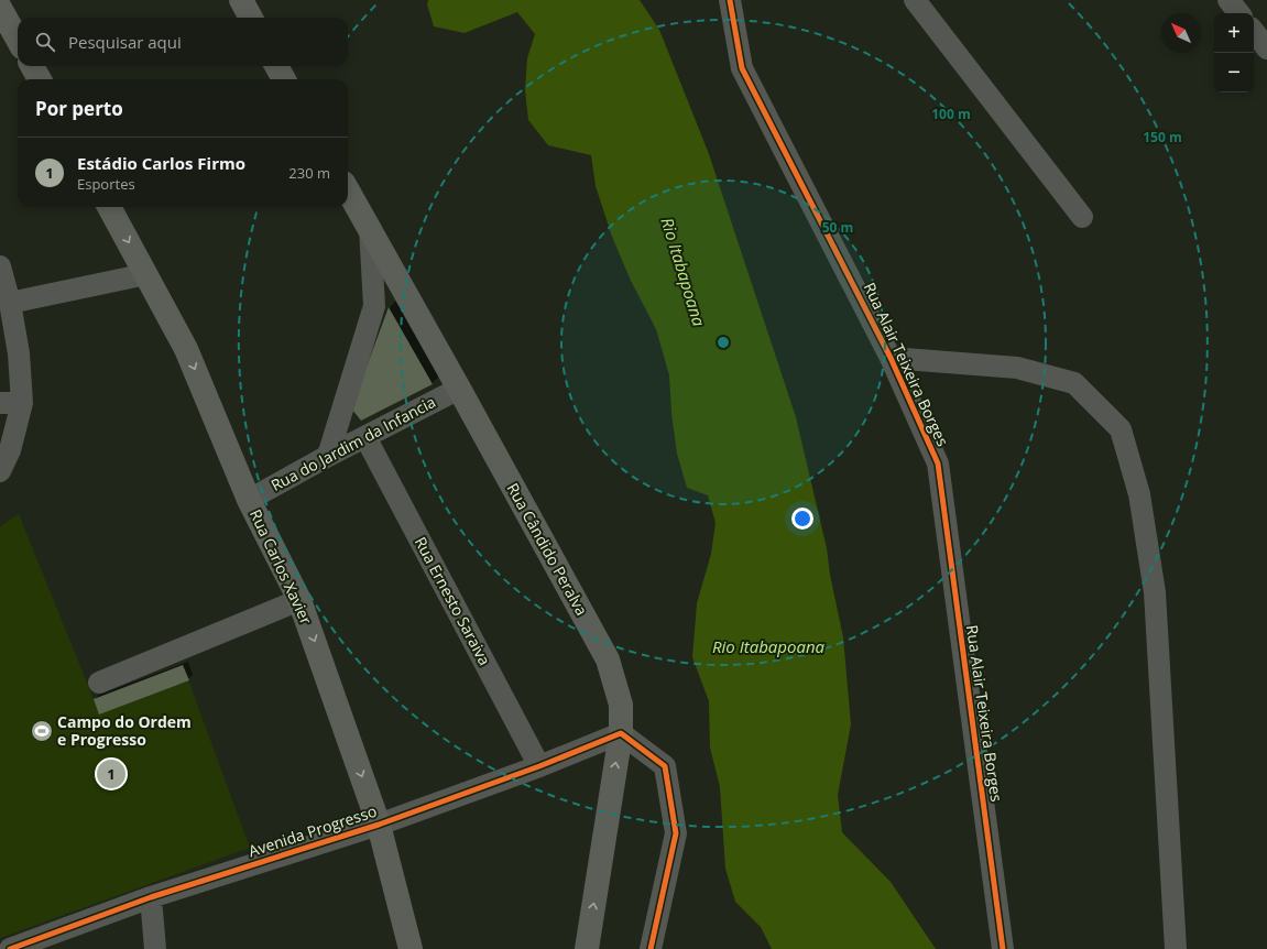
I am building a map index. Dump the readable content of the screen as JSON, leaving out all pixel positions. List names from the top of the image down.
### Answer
{
  "streets": {
    "main road": ["Rua Cândido Peralva", "Rua Carlos Xavier"],
    "street": [
      "Rua Alair Teixeira Borges",
      "Rua do Jardim da Infancia",
      "Rua Ernesto Saraiva",
      "Avenida Progresso"
    ]
  },
  "crossings": [
    ["Rua do Jardim da Infancia", "Rua Cândido Peralva"],
    ["Rua do Jardim da Infancia", "Rua Carlos Xavier"],
    ["Rua do Jardim da Infancia", "Rua Ernesto Saraiva"],
    ["Rua Cândido Peralva", "Avenida Progresso"],
    ["Rua Carlos Xavier", "Avenida Progresso"],
    ["Rua Ernesto Saraiva", "Avenida Progresso"]
  ],
  "one_way": ["Rua Carlos Xavier"],
  "water": ["Rio Itabapoana"],
  "places": {
    "sports": ["Campo do Ordem e Progresso"]
  },
  "north": "top left",
  "page": {
    "map_buttons": ["+", "−"],
    "search": "Pesquisar aqui",
    "heading": "Por perto",
    "list": [
      {
        "mark": "1",
        "name": "Estádio Carlos Firmo",
        "note": "Esportes",
        "value": "230 m"
      }
    ],
    "pins": "1"
  },
  "rings": ["100 m", "150 m", "50 m"]
}
